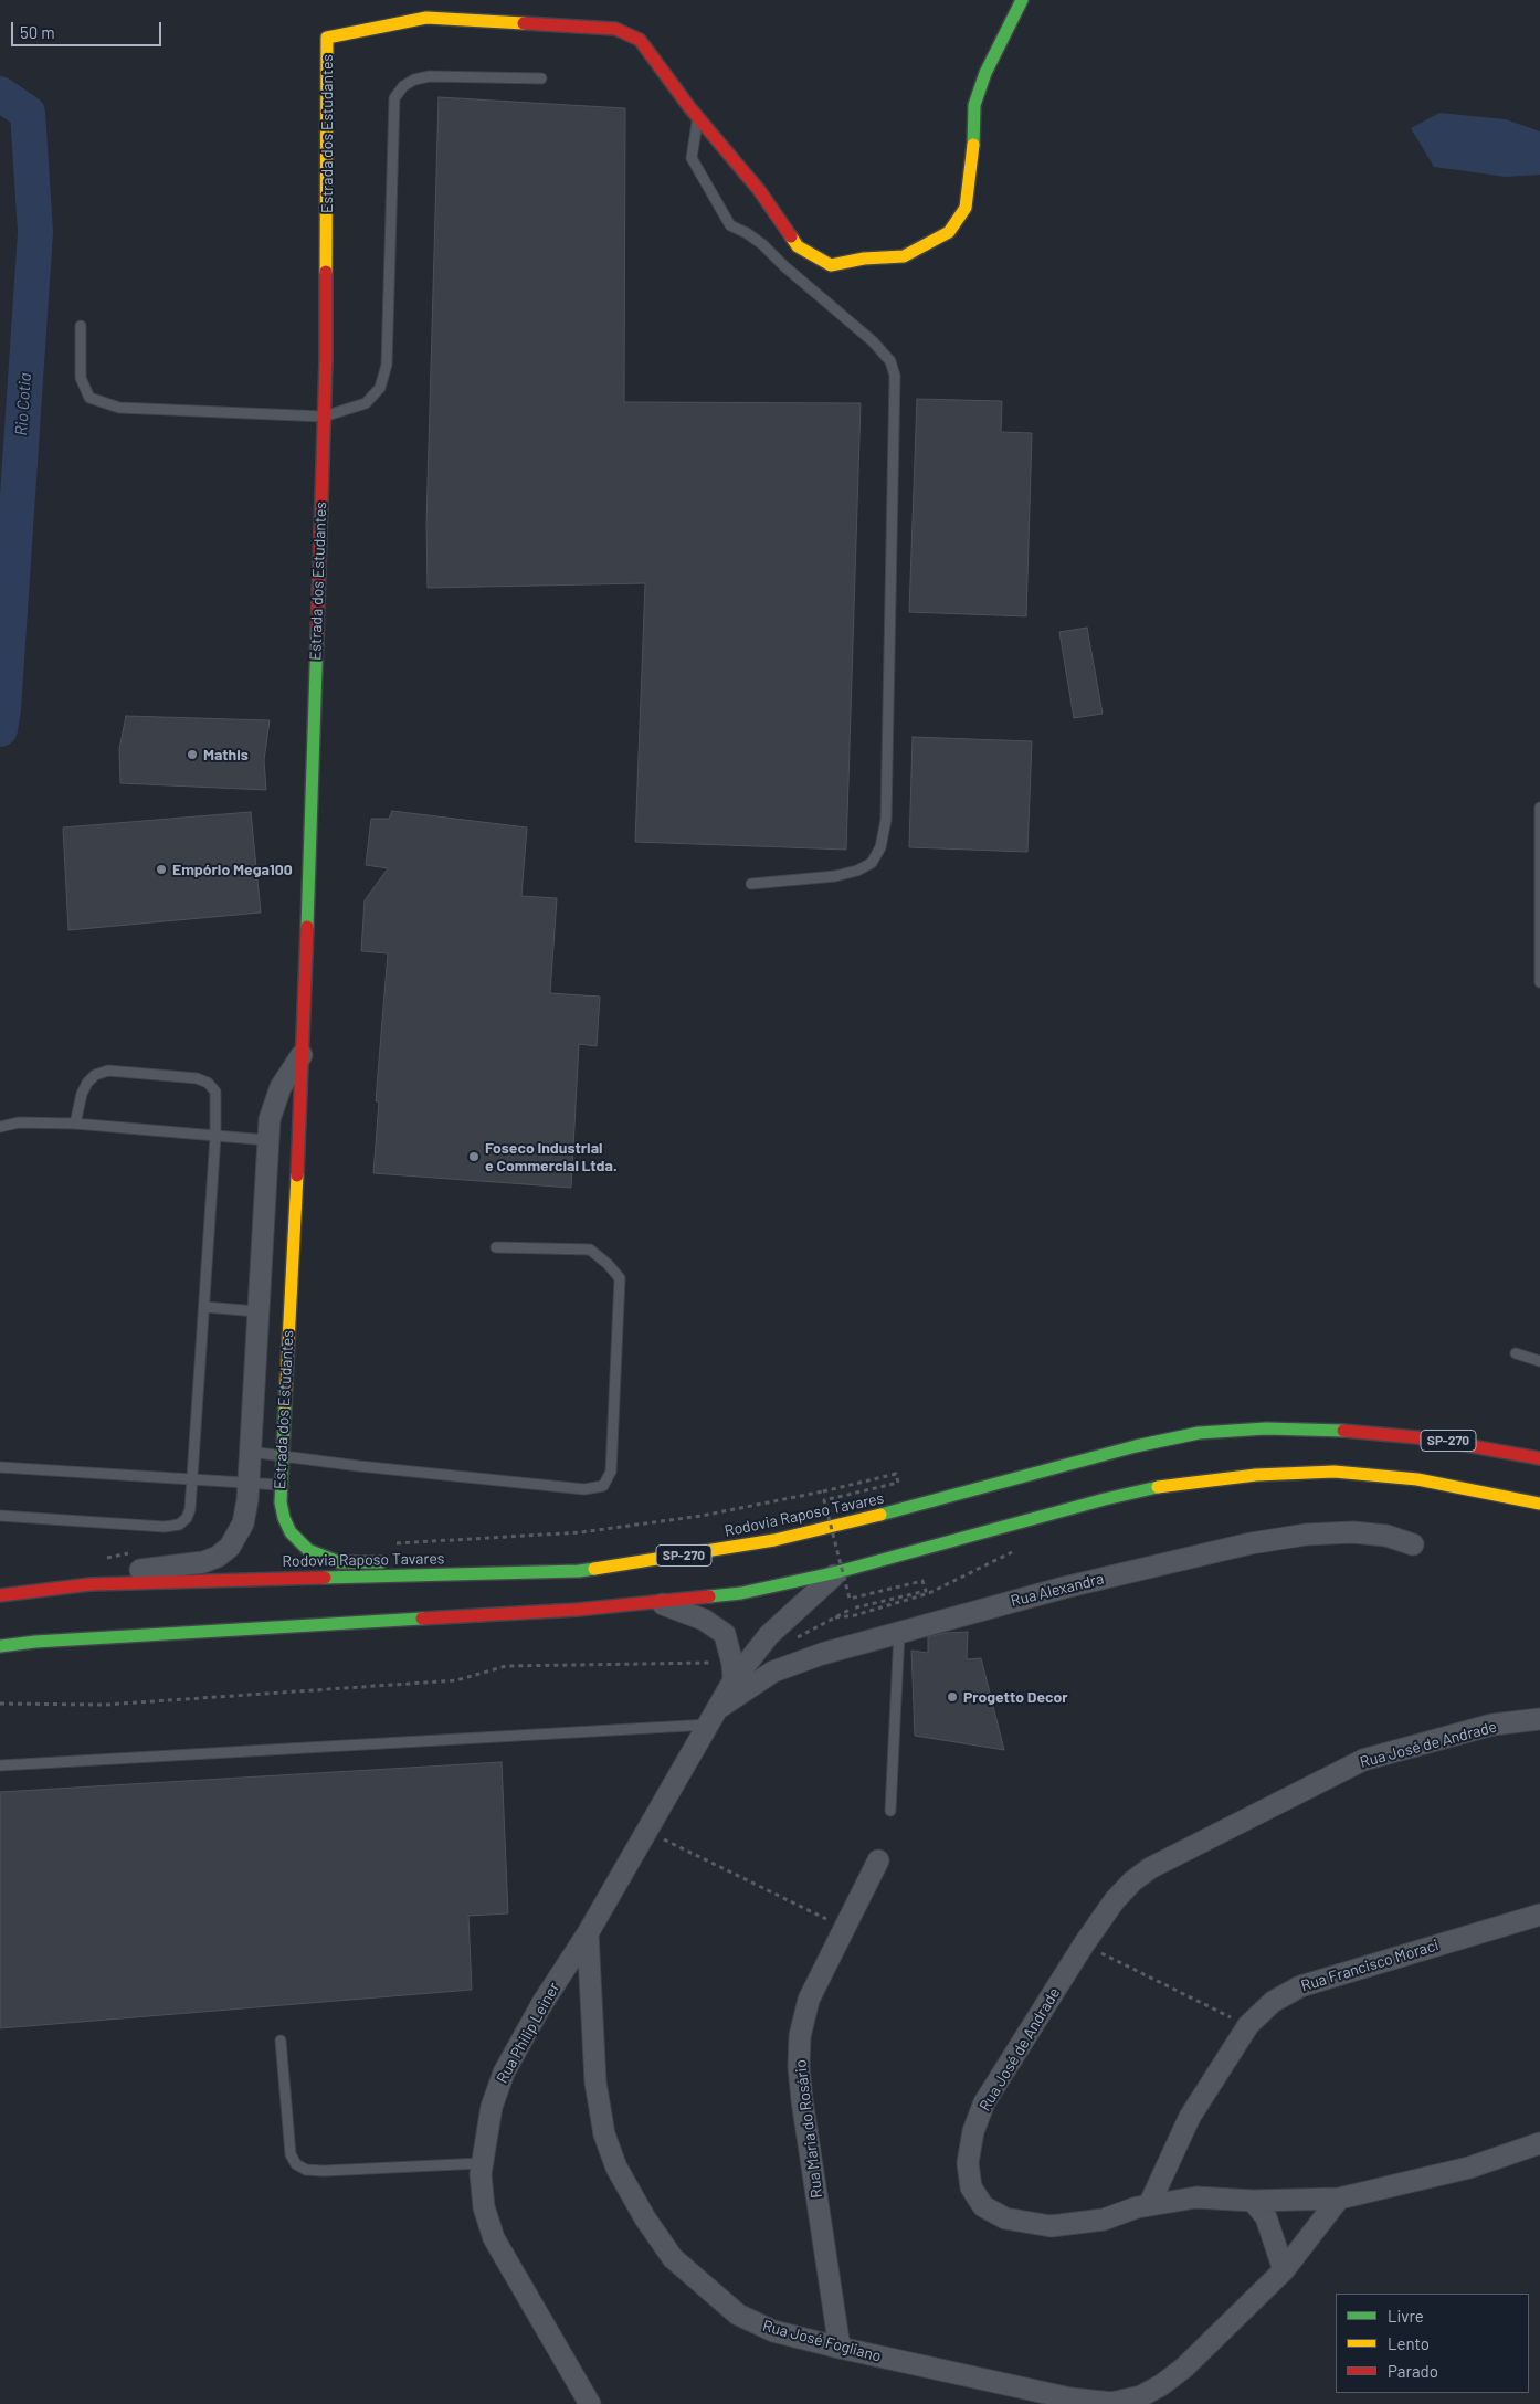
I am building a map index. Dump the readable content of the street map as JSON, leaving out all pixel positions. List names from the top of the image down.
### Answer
{
  "streets": {
    "main road": ["Estrada dos Estudantes", "SP-270", "Rodovia Raposo Tavares"],
    "street": [
      "Rua Alexandra",
      "Rua José de Andrade",
      "Rua Francisco Moraci",
      "Rua Philip Leiner",
      "Rua Maria do Rosário",
      "Rua José Fogliano"
    ]
  },
  "crossings": [
    ["Estrada dos Estudantes", "Rodovia Raposo Tavares"],
    ["Rua Alexandra", "Rua Philip Leiner"],
    ["Rua José de Andrade", "Rua Francisco Moraci"],
    ["Rua José de Andrade", "Rua José Fogliano"],
    ["Rua Philip Leiner", "Rua José Fogliano"],
    ["Rua Maria do Rosário", "Rua José Fogliano"]
  ],
  "water": ["Rio Cotia"],
  "places": [
    "Mathis",
    "Empório Mega100",
    "Foseco Industrial e Commercial Ltda.",
    "Progetto Decor"
  ],
  "legend": ["Livre", "Lento", "Parado"],
  "scale_bar": "50 m"
}
